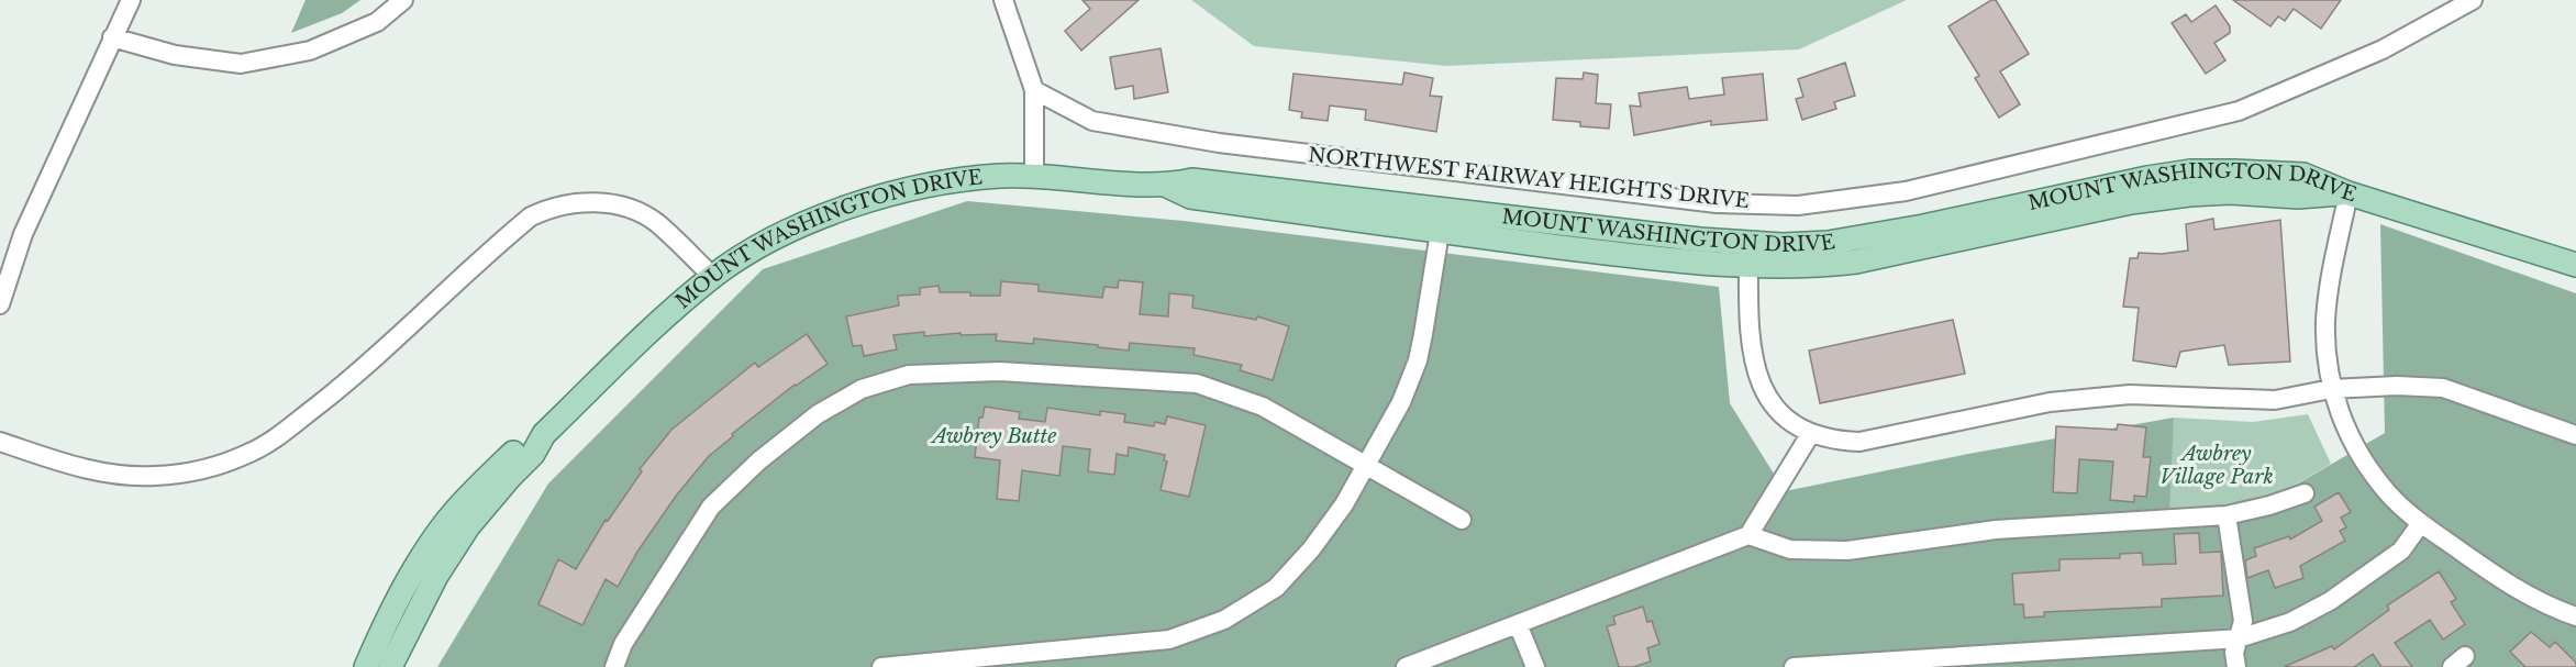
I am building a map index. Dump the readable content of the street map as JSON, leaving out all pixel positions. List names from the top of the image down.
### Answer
{
  "streets": {
    "main road": ["MOUNT WASHINGTON DRIVE"],
    "street": ["NORTHWEST FAIRWAY HEIGHTS DRIVE"]
  },
  "parks": ["Awbrey Butte", "Awbrey Village Park"]
}
